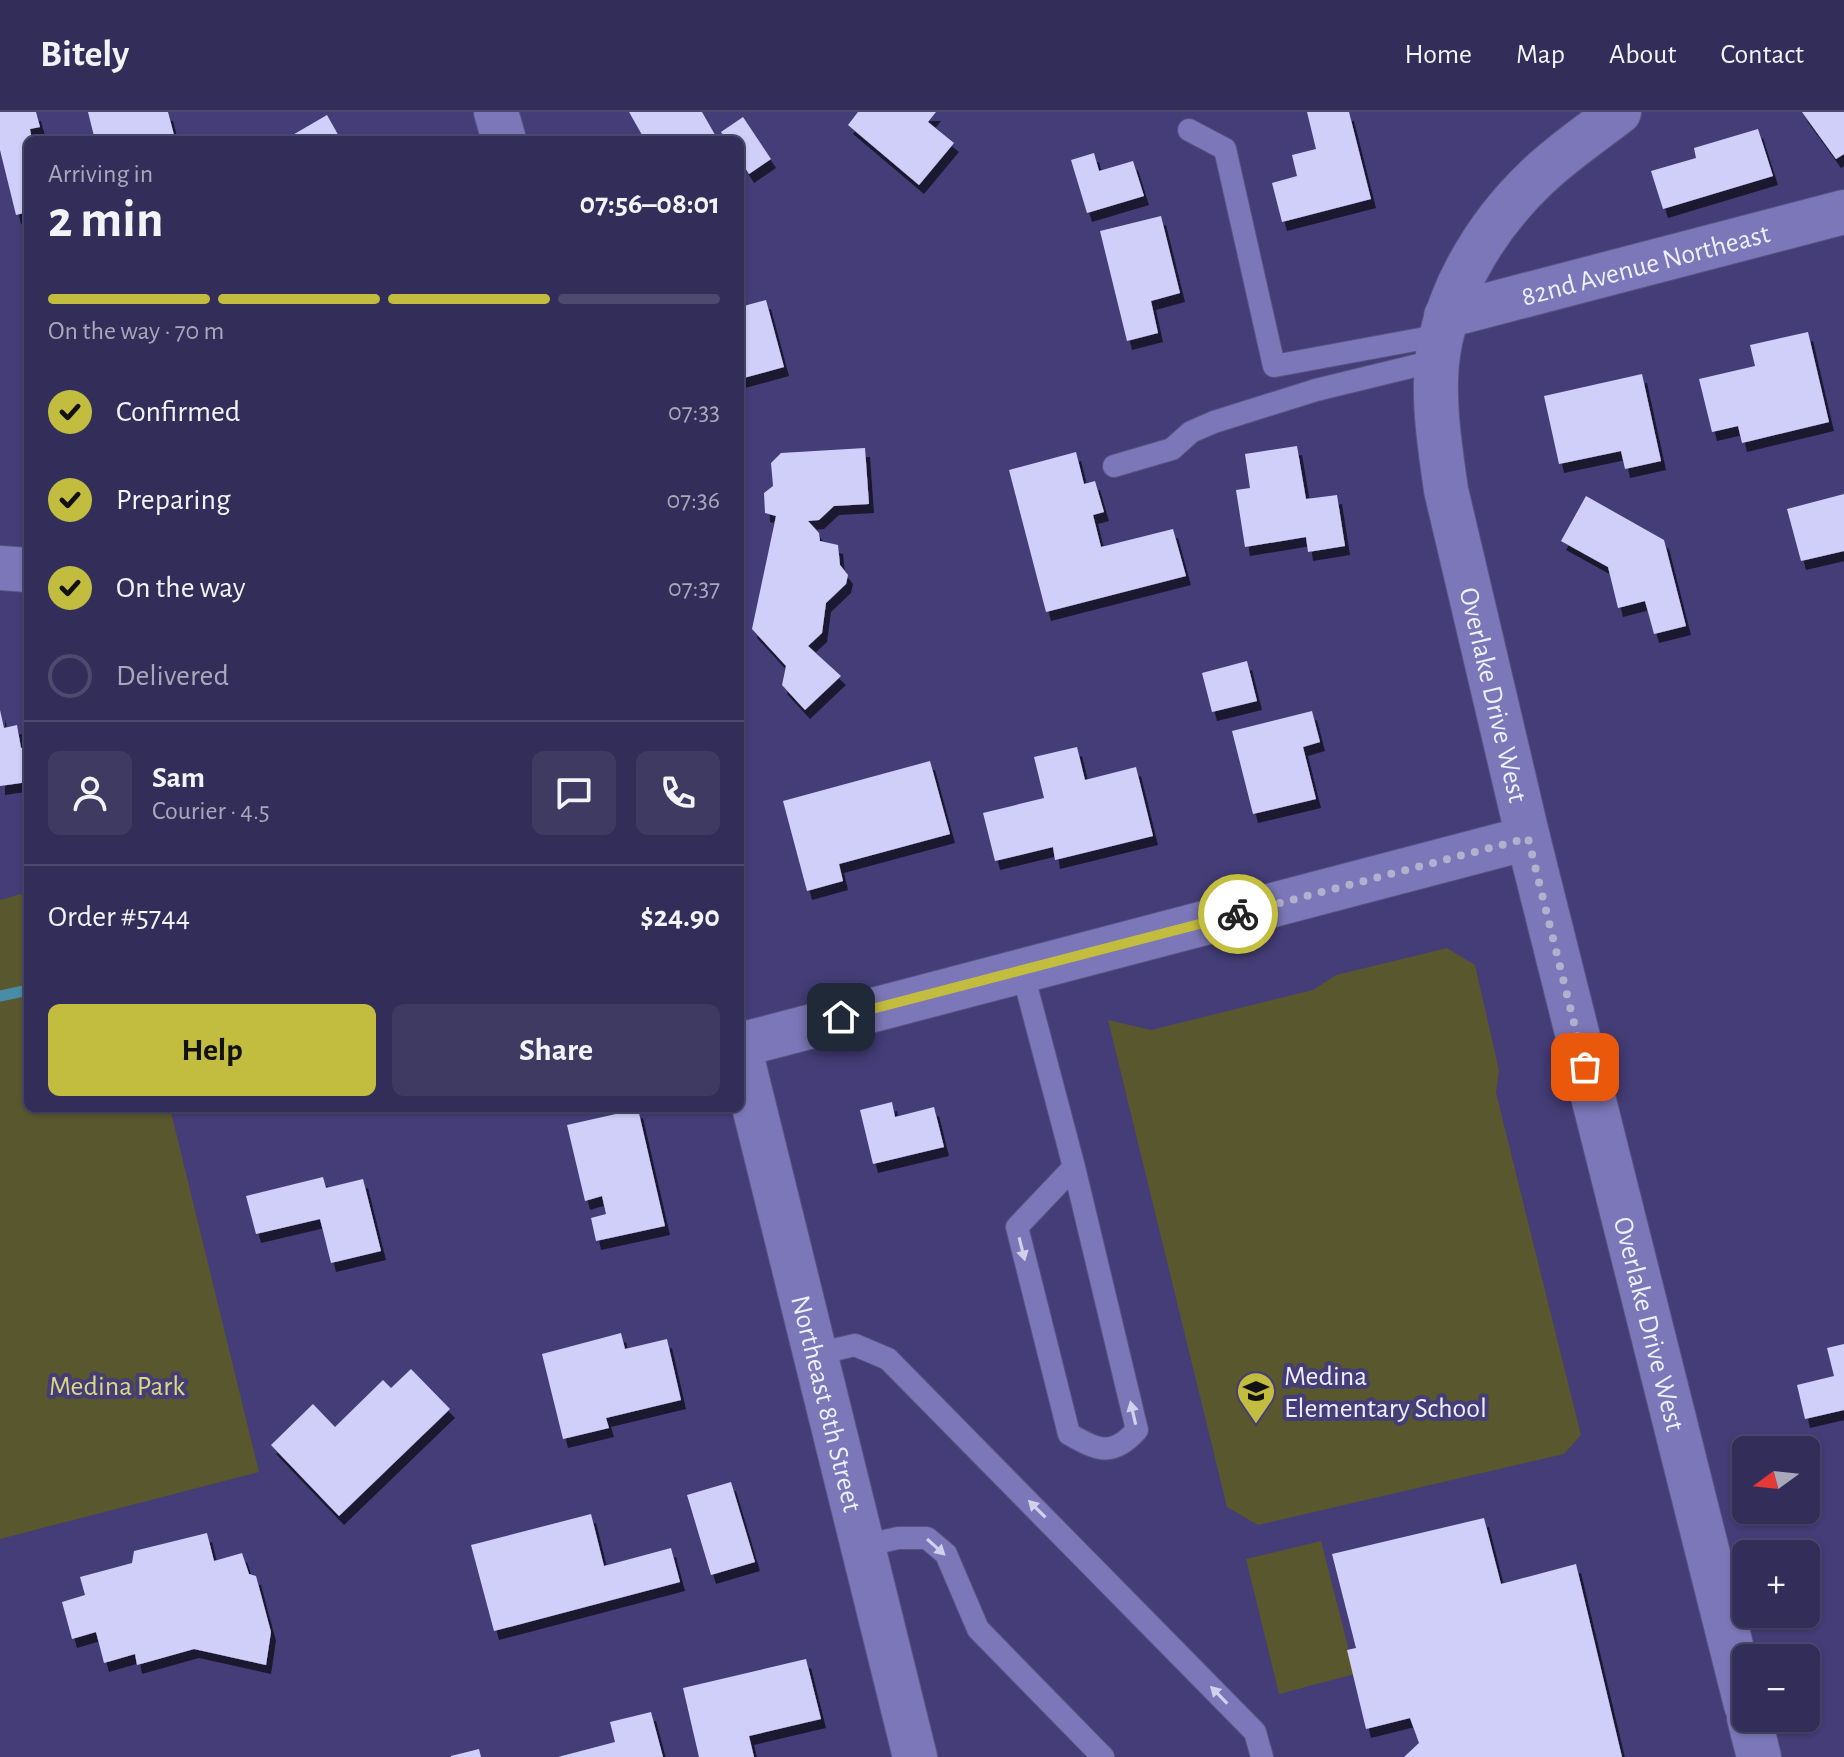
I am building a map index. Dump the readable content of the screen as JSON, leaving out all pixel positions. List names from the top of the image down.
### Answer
{
  "streets": {
    "street": ["82nd Avenue Northeast", "Overlake Drive West", "Northeast 8th Street"]
  },
  "crossings": [
    ["82nd Avenue Northeast", "Overlake Drive West"]
  ],
  "parks": ["Medina Park"],
  "places": {
    "school or university": ["Medina Elementary School"]
  },
  "north": "left",
  "page": {
    "header": "Bitely",
    "nav": [
      "Home",
      "Map",
      "About",
      "Contact"
    ],
    "heading": ["2 min", "Arriving in", "07:56–08:01"],
    "panel": [
      "Sam",
      "Courier · 4.5",
      "Order #5744",
      "$24.90"
    ],
    "bar": "On the way · 70 m",
    "list": [
      ["Confirmed", "07:33"],
      ["Preparing", "07:36"],
      ["On the way", "07:37"],
      "Delivered"
    ],
    "buttons": ["Help", "Share"],
    "map_buttons": ["+", "−"]
  }
}
